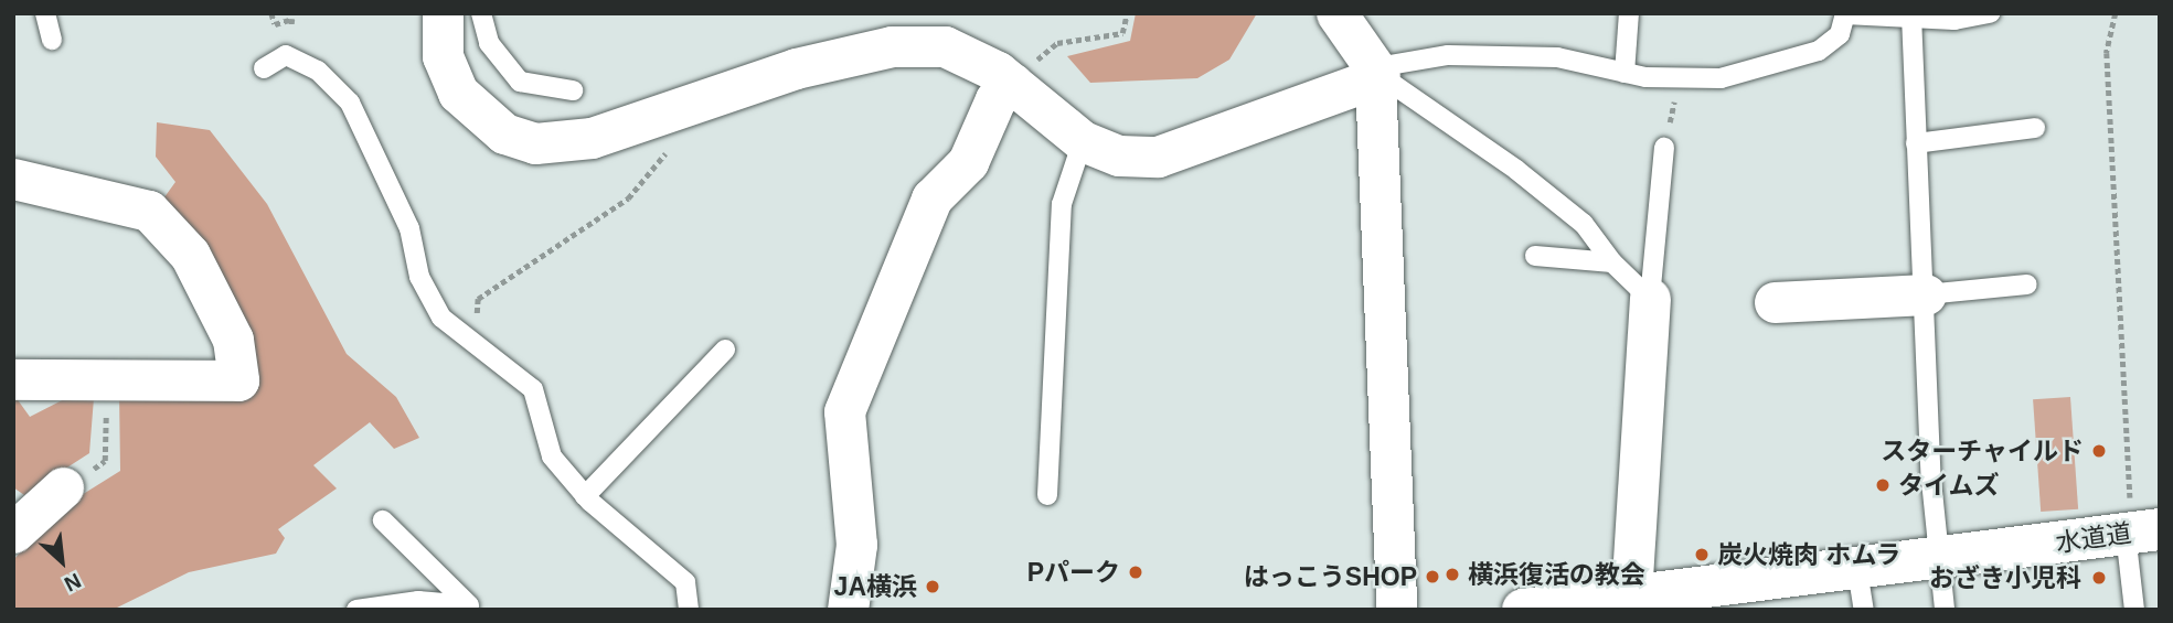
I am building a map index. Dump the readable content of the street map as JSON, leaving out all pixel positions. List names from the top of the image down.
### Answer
{
  "streets": {
    "street": ["水道道"]
  },
  "places": [
    "スターチャイルド",
    "タイムズ",
    "炭火焼肉 ホムラ",
    "Pパーク",
    "横浜復活の教会",
    "はっこうSHOP",
    "おざき小児科",
    "JA横浜"
  ],
  "north": "bottom right"
}
